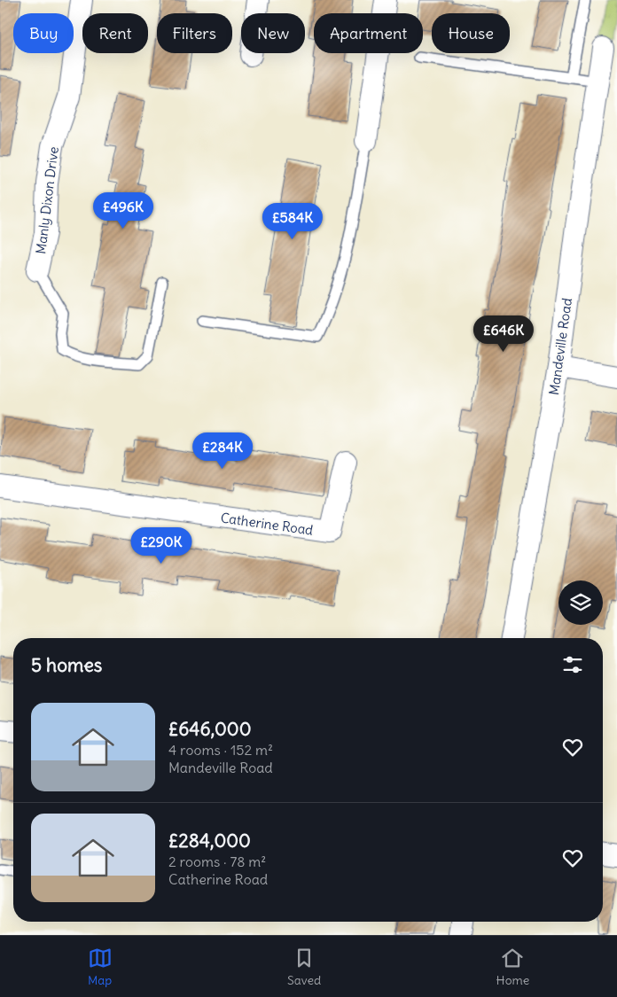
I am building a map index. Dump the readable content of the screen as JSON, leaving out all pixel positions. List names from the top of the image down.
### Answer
{
  "streets": {
    "street": ["Manly Dixon Drive", "Mandeville Road", "Catherine Road"]
  },
  "page": {
    "chip": [
      "Buy",
      "Rent",
      "Filters",
      "New",
      "Apartment",
      "House"
    ],
    "price": [
      "£496K",
      "£584K",
      "£646K",
      "£284K",
      "£290K"
    ],
    "heading": "5 homes",
    "list": [
      {
        "name": "£646,000",
        "note": "4 rooms · 152 m² · Mandeville Road"
      },
      {
        "name": "£284,000",
        "note": "2 rooms · 78 m² · Catherine Road"
      }
    ],
    "tabs": ["Map", "Saved", "Home"]
  }
}
